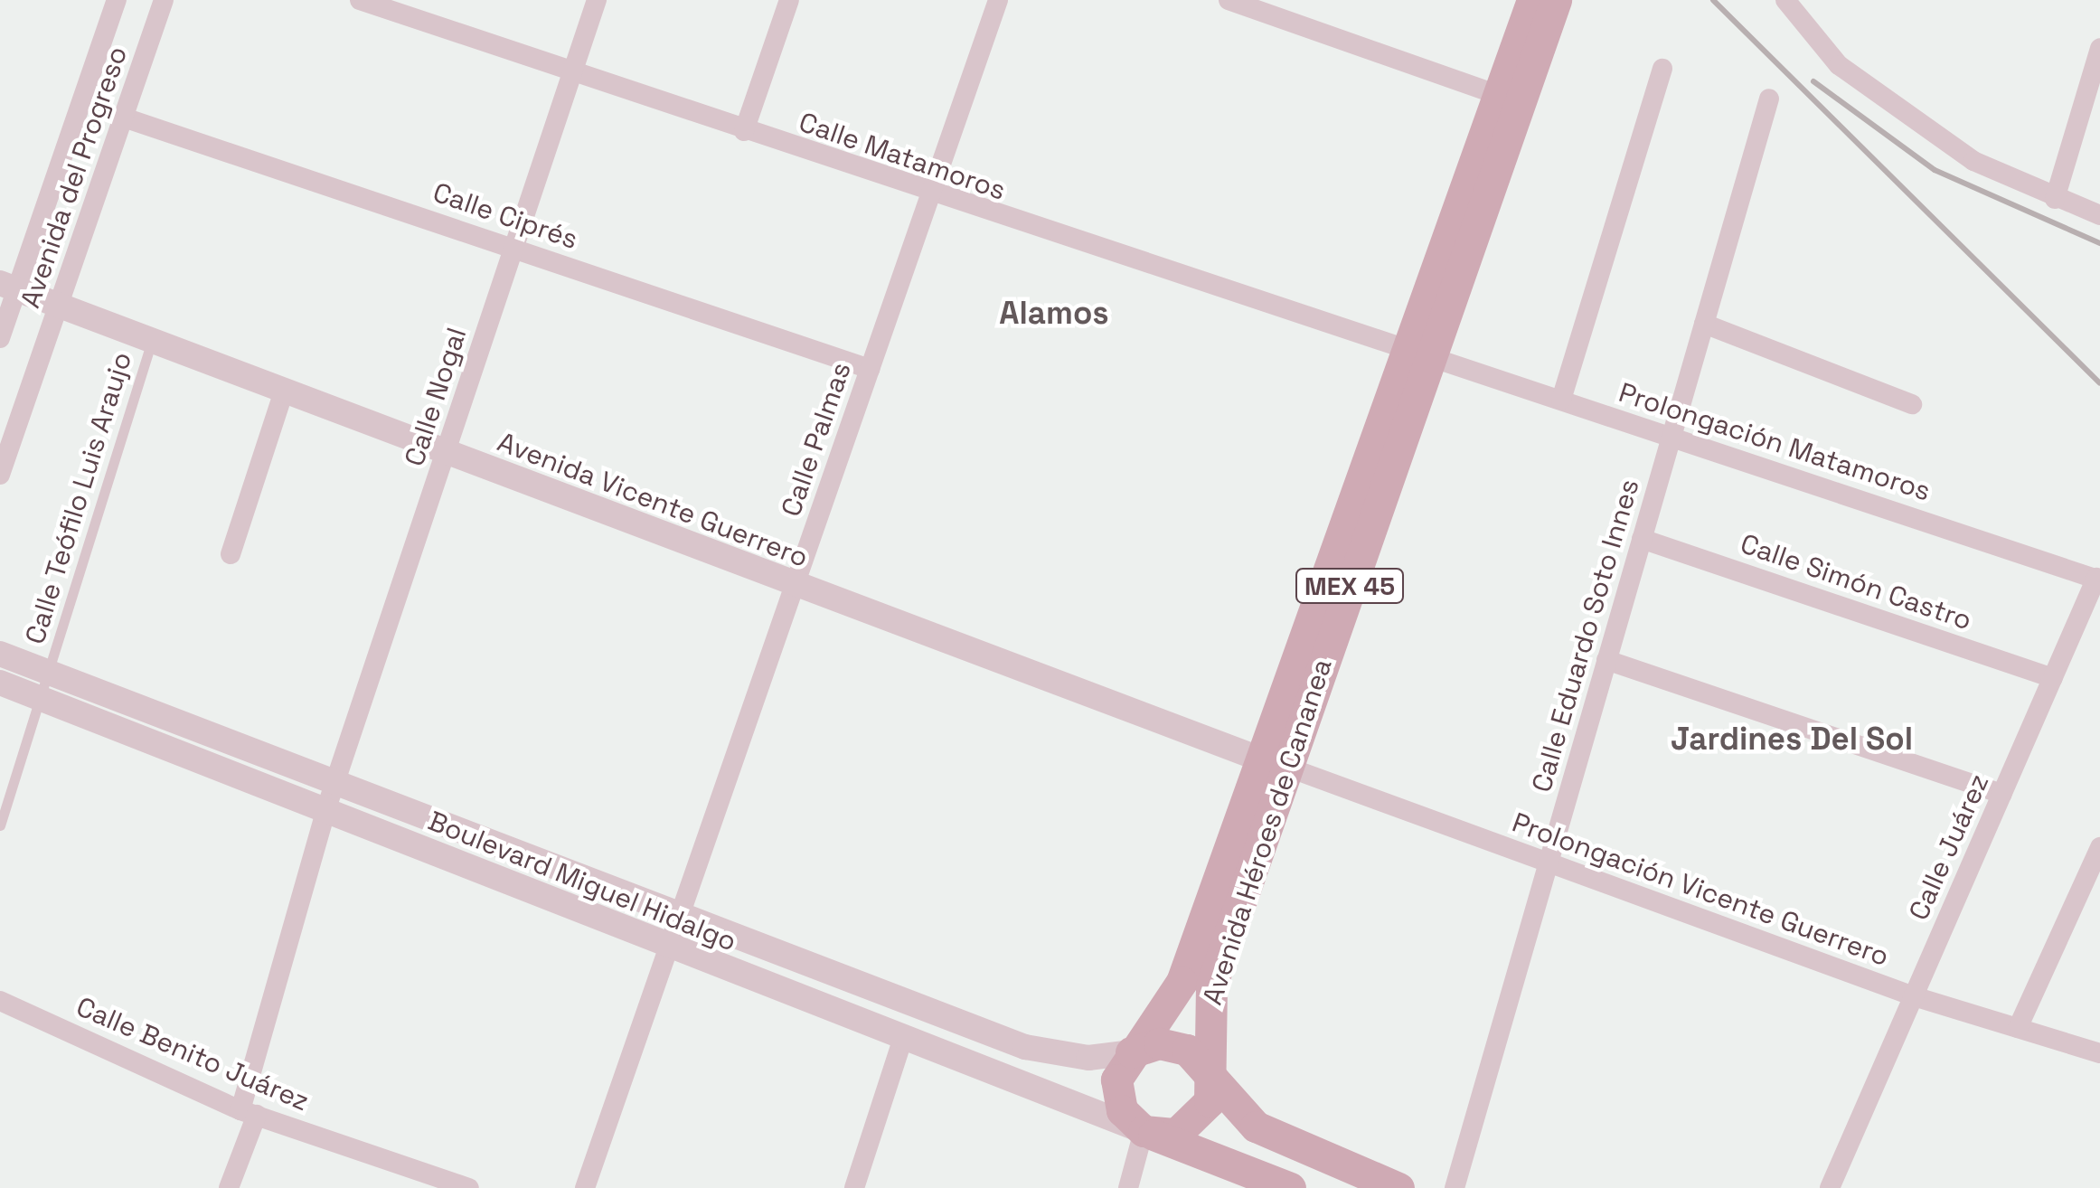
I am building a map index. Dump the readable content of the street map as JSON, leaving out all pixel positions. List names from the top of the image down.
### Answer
{
  "streets": {
    "main road": ["MEX 45", "Avenida Héroes de Cananea"],
    "street": [
      "Calle Matamoros",
      "Avenida del Progreso",
      "Calle Ciprés",
      "Calle Nogal",
      "Calle Palmas",
      "Prolongación Matamoros",
      "Avenida Vicente Guerrero",
      "Calle Simón Castro",
      "Calle Eduardo Soto Innes",
      "Calle Juárez",
      "Boulevard Miguel Hidalgo",
      "Prolongación Vicente Guerrero",
      "Calle Benito Juárez"
    ],
    "lane": ["Calle Teófilo Luis Araujo"]
  },
  "crossings": [
    ["Calle Matamoros", "Calle Nogal"],
    ["Calle Matamoros", "Calle Palmas"],
    ["Calle Matamoros", "Prolongación Matamoros"],
    ["Calle Matamoros", "Avenida Héroes de Cananea"],
    ["Avenida del Progreso", "Calle Ciprés"],
    ["Avenida del Progreso", "Avenida Vicente Guerrero"],
    ["Calle Ciprés", "Calle Nogal"],
    ["Calle Ciprés", "Calle Palmas"],
    ["Calle Nogal", "Avenida Vicente Guerrero"],
    ["Calle Nogal", "Boulevard Miguel Hidalgo"],
    ["Calle Nogal", "Calle Benito Juárez"],
    ["Calle Palmas", "Avenida Vicente Guerrero"],
    ["Calle Palmas", "Boulevard Miguel Hidalgo"],
    ["Prolongación Matamoros", "Calle Eduardo Soto Innes"],
    ["Prolongación Matamoros", "Avenida Héroes de Cananea"],
    ["Prolongación Matamoros", "Calle Juárez"],
    ["Calle Teófilo Luis Araujo", "Avenida Vicente Guerrero"],
    ["Calle Teófilo Luis Araujo", "Boulevard Miguel Hidalgo"],
    ["Avenida Vicente Guerrero", "Avenida Héroes de Cananea"],
    ["Avenida Vicente Guerrero", "Prolongación Vicente Guerrero"],
    ["Calle Simón Castro", "Calle Eduardo Soto Innes"],
    ["Calle Simón Castro", "Calle Juárez"],
    ["Calle Eduardo Soto Innes", "Prolongación Vicente Guerrero"],
    ["Avenida Héroes de Cananea", "Boulevard Miguel Hidalgo"],
    ["Avenida Héroes de Cananea", "Prolongación Vicente Guerrero"],
    ["Calle Juárez", "Prolongación Vicente Guerrero"]
  ],
  "districts": ["Alamos", "Jardines Del Sol"]
}
